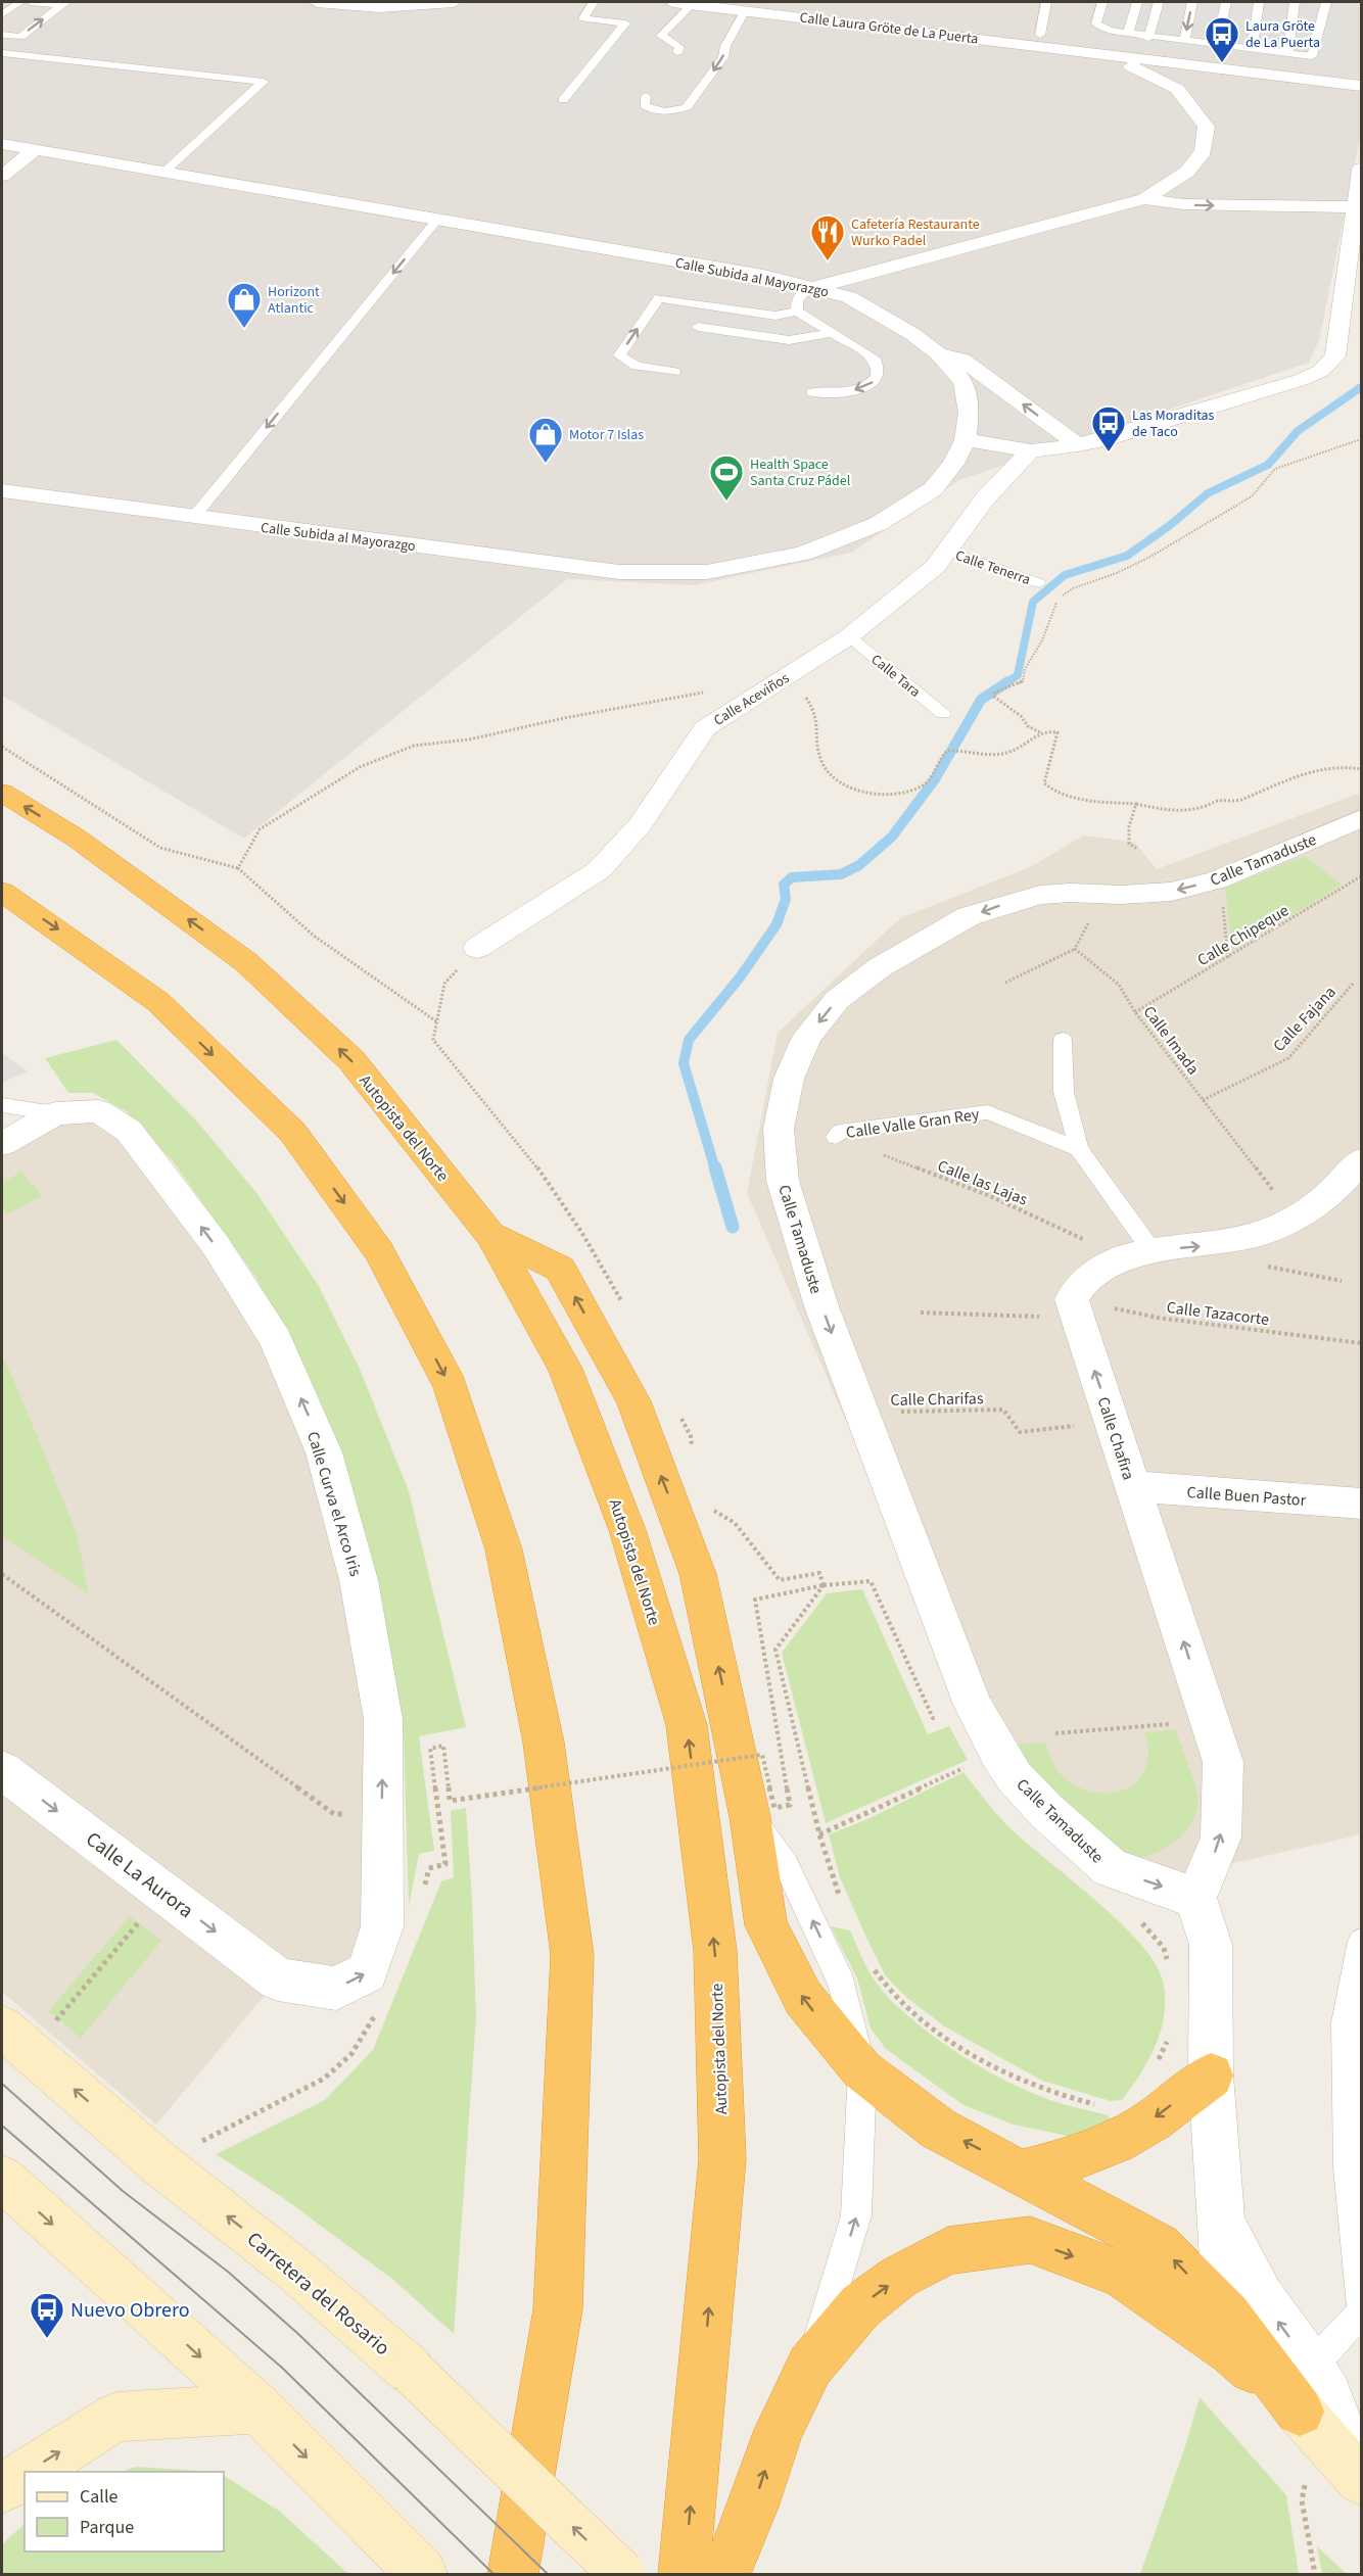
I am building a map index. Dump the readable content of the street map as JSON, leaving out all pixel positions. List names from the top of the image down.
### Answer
{
  "streets": {
    "highway": ["Autopista del Norte"],
    "main road": ["Carretera del Rosario"],
    "street": [
      "Calle Laura Gröte de La Puerta",
      "Calle Subida al Mayorazgo",
      "Calle Aceviños",
      "Calle Tamaduste",
      "Calle Chafira",
      "Calle Buen Pastor",
      "Calle Curva el Arco Iris",
      "Calle La Aurora"
    ],
    "lane": ["Calle Tenerra", "Calle Tara", "Calle Valle Gran Rey"],
    "path": [
      "Calle Chipeque",
      "Calle Fajana",
      "Calle Imada",
      "Calle las Lajas",
      "Calle Tazacorte",
      "Calle Charifas"
    ]
  },
  "crossings": [
    ["Calle Laura Gröte de La Puerta", "Calle Subida al Mayorazgo"],
    ["Calle Tenerra", "Calle Aceviños"],
    ["Calle Tara", "Calle Aceviños"],
    ["Calle Tamaduste", "Calle Charifas"],
    ["Calle Tamaduste", "Calle Chafira"],
    ["Calle Chipeque", "Calle Imada"],
    ["Calle Fajana", "Calle Imada"],
    ["Calle Valle Gran Rey", "Calle las Lajas"],
    ["Calle Tazacorte", "Calle Chafira"],
    ["Calle Charifas", "Calle Chafira"],
    ["Calle Chafira", "Calle Buen Pastor"],
    ["Calle Curva el Arco Iris", "Calle La Aurora"]
  ],
  "one_way": ["Calle Chafira", "Calle Curva el Arco Iris", "Calle La Aurora"],
  "places": {
    "bus stop": ["Laura Gröte de La Puerta", "Las Moraditas de Taco", "Nuevo Obrero"],
    "restaurant": ["Cafetería Restaurante Wurko Padel"],
    "shop": ["Horizont Atlantic", "Motor 7 Islas"],
    "sports": ["Health Space Santa Cruz Pádel"]
  },
  "legend": ["Calle", "Parque"]
}
